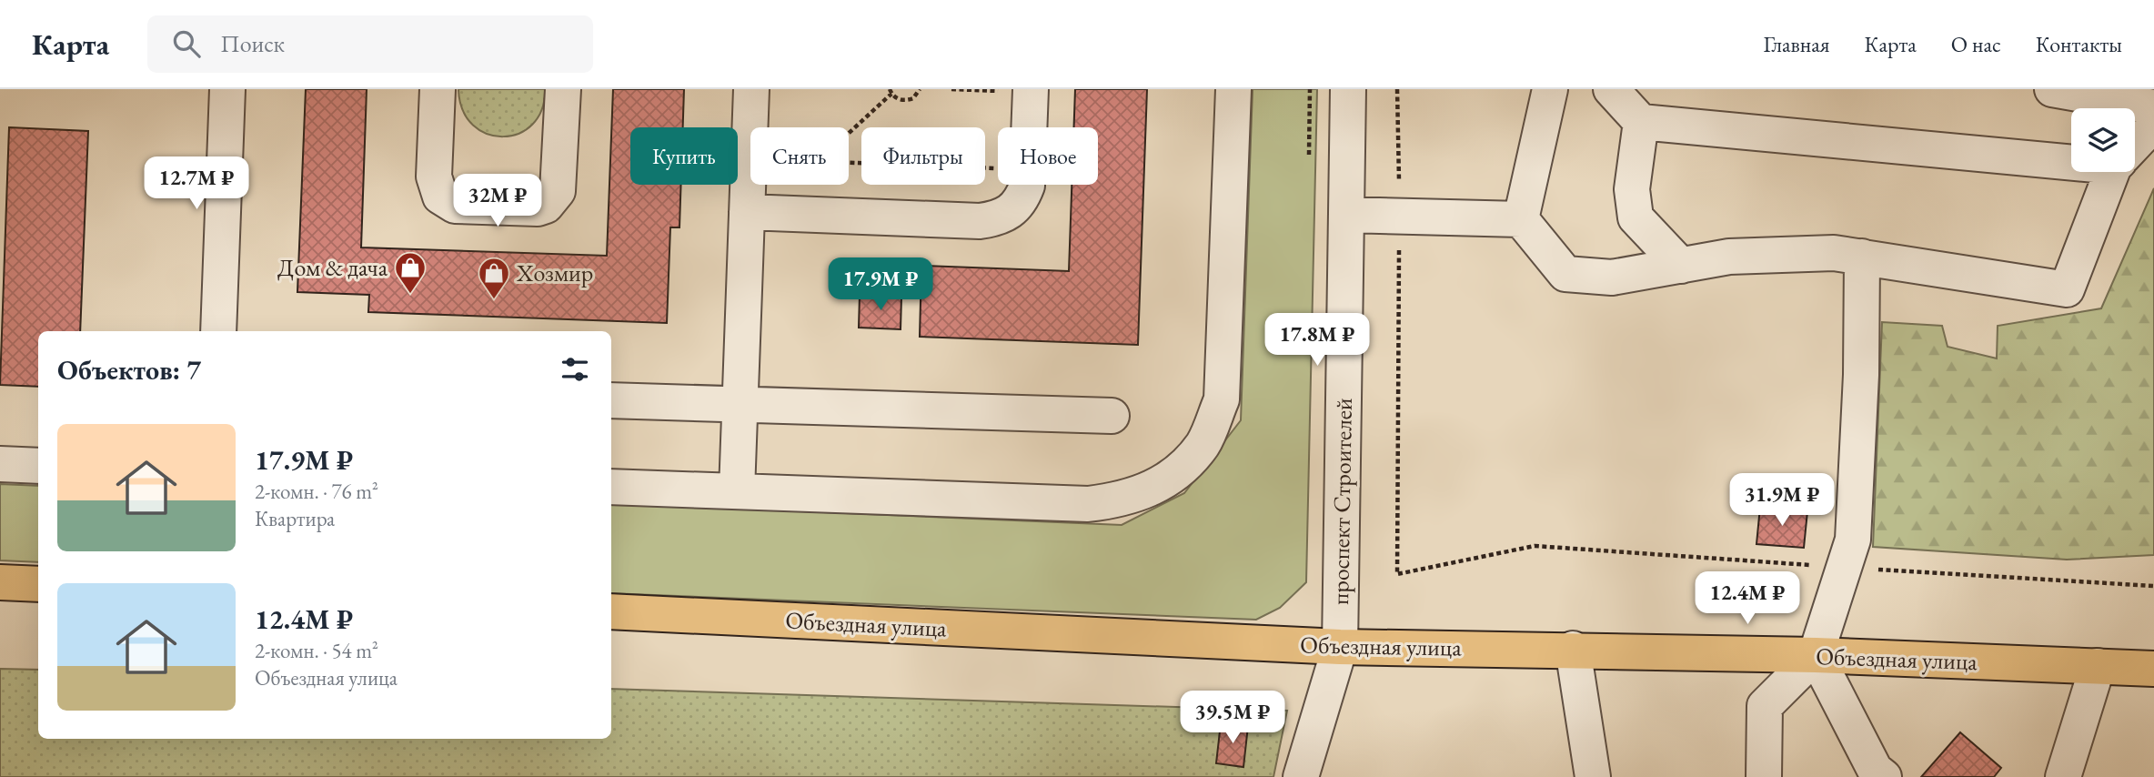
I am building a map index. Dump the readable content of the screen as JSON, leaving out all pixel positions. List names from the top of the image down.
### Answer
{
  "streets": {
    "main road": ["Объездная улица"],
    "street": ["проспект Строителей"]
  },
  "crossings": [
    ["проспект Строителей", "Объездная улица"]
  ],
  "places": {
    "shop": ["Дом & дача", "Хозмир"]
  },
  "page": {
    "header": "Карта",
    "search": "Поиск",
    "nav": [
      "Главная",
      "Карта",
      "О нас",
      "Контакты"
    ],
    "chip": [
      "Купить",
      "Снять",
      "Фильтры",
      "Новое"
    ],
    "price": [
      "12.7M ₽",
      "32M ₽",
      "17.9M ₽",
      "17.8M ₽",
      "31.9M ₽",
      "12.4M ₽",
      "39.5M ₽"
    ],
    "heading": "Объектов: 7",
    "list": [
      {
        "name": "17.9M ₽",
        "note": "2-комн. · 76 m² · Квартира"
      },
      {
        "name": "12.4M ₽",
        "note": "2-комн. · 54 m² · Объездная улица"
      }
    ]
  }
}
